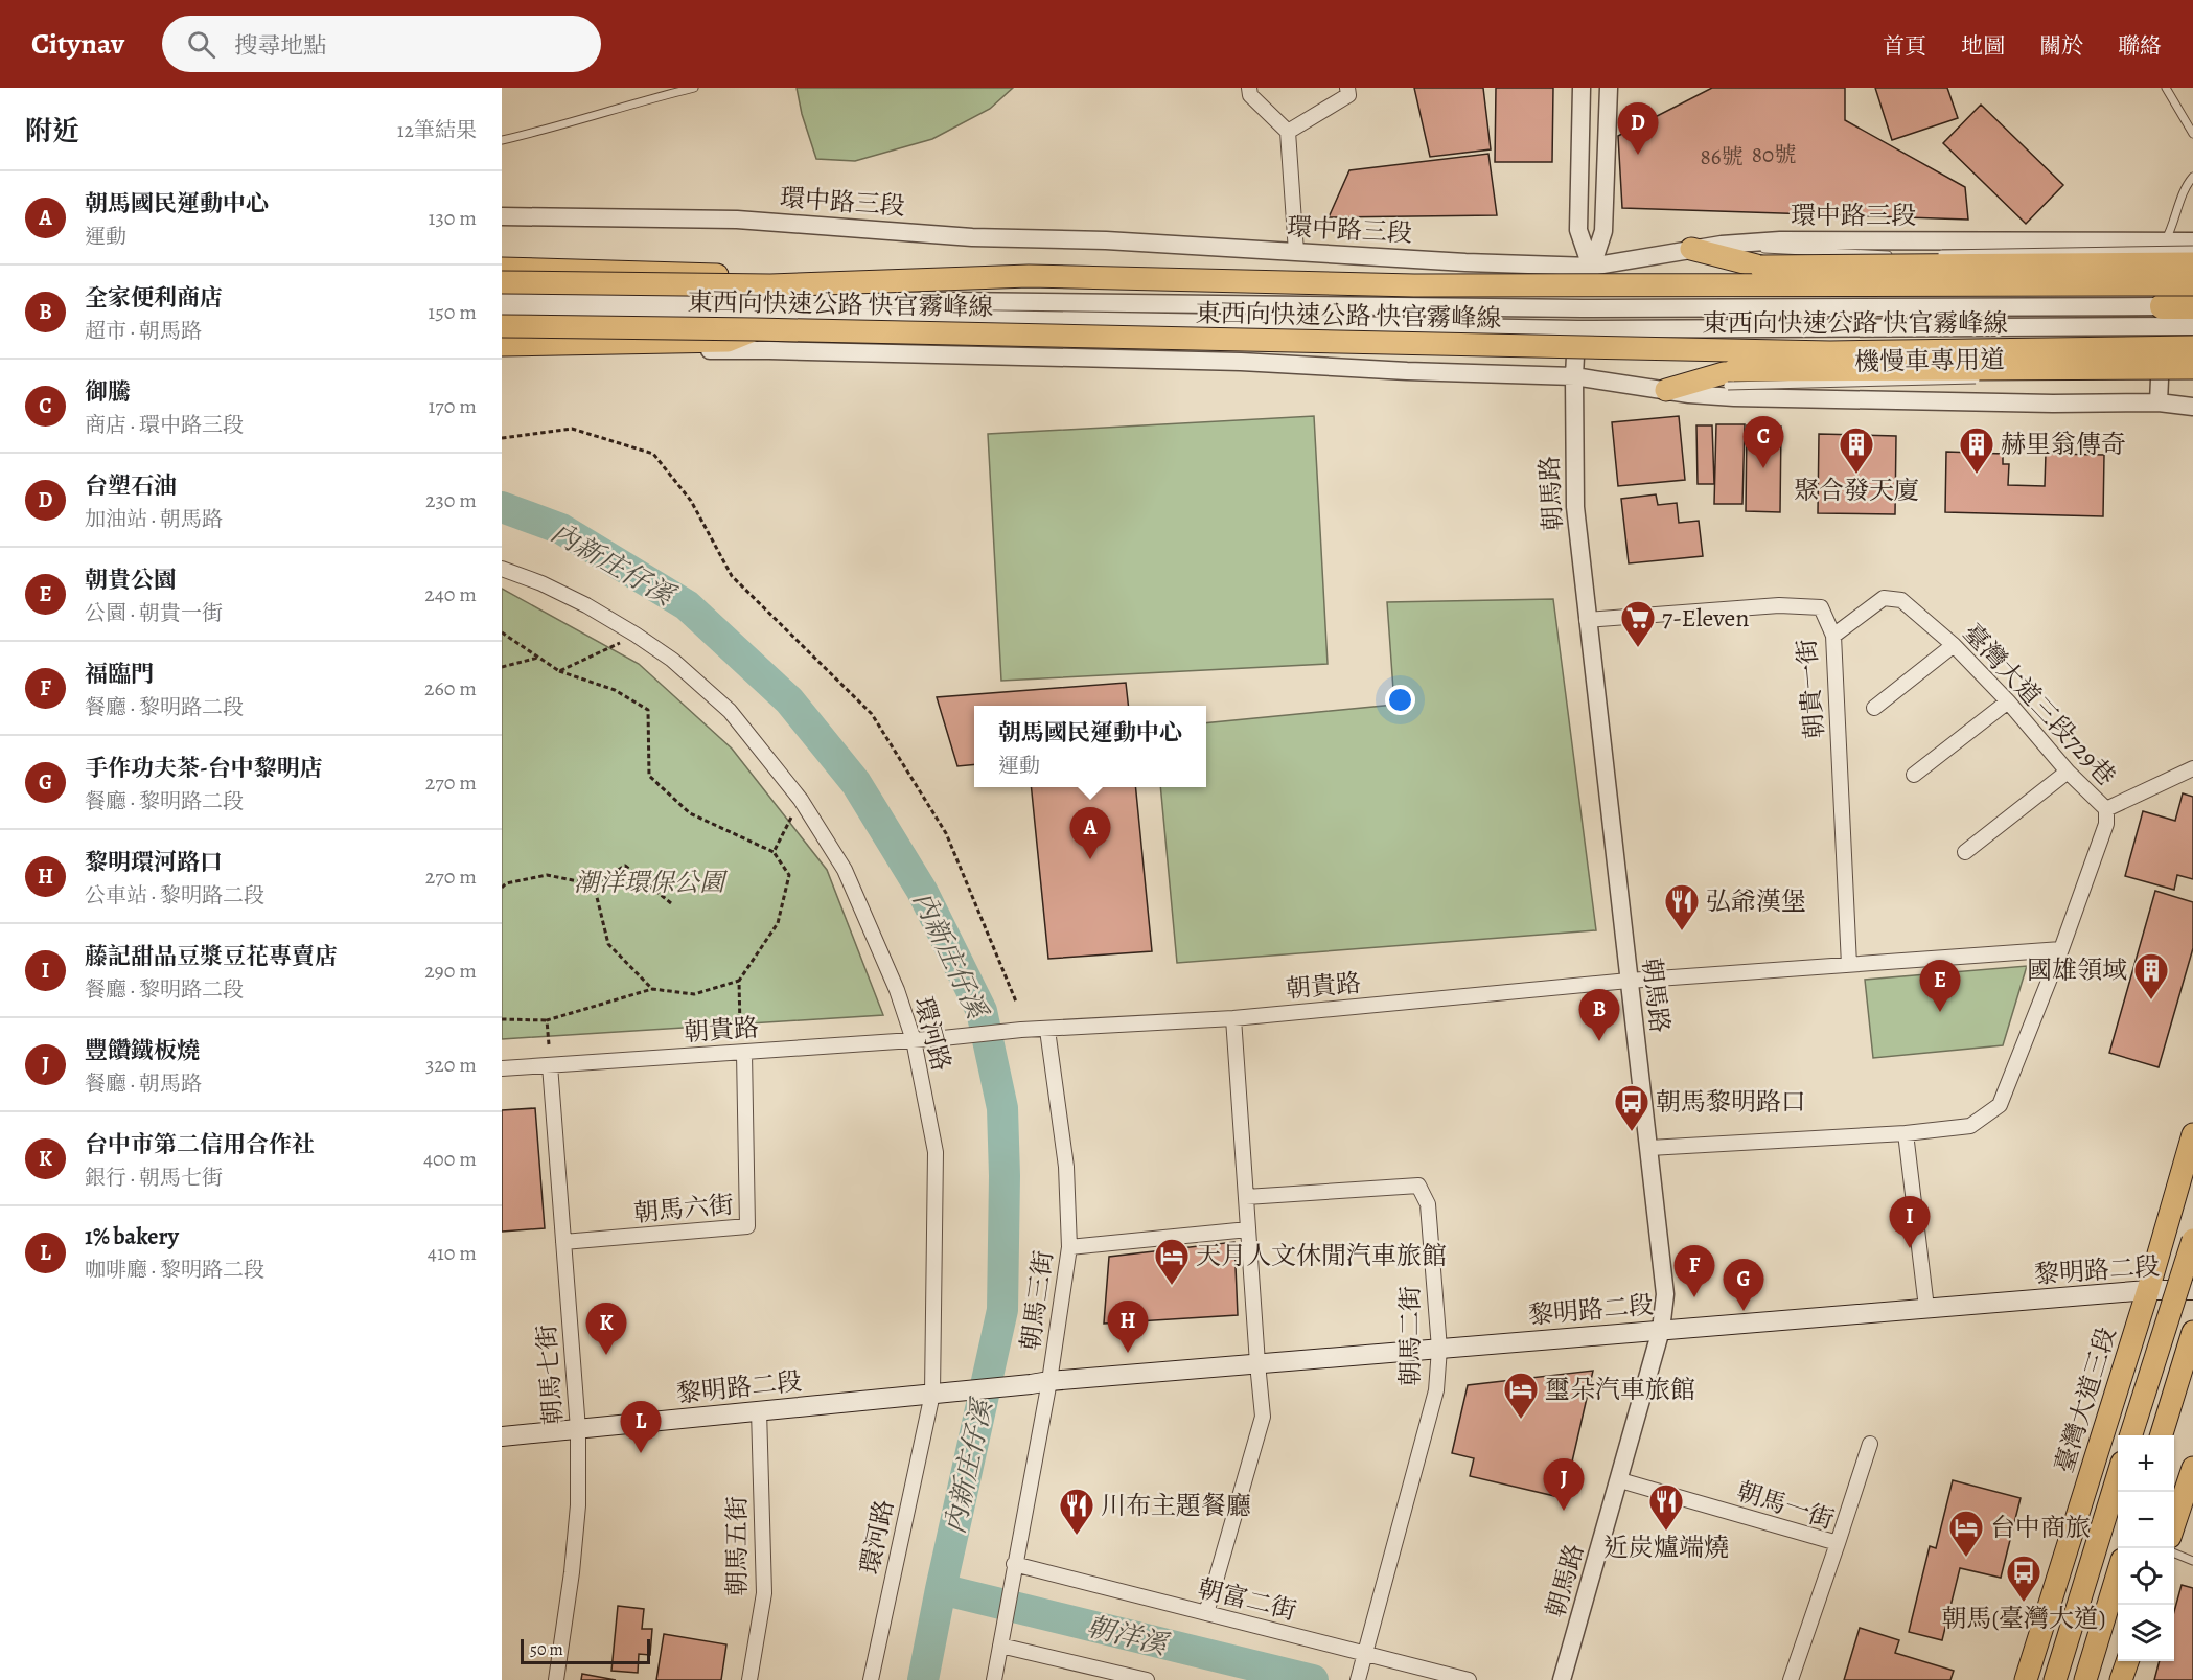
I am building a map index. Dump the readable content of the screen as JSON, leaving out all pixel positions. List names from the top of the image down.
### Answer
{
  "streets": {
    "main road": ["東西向快速公路 快官霧峰線", "黎明路二段", "臺灣大道三段"],
    "street": [
      "環中路三段",
      "朝馬路",
      "朝貴一街",
      "臺灣大道三段729巷",
      "朝貴路",
      "環河路",
      "朝馬六街",
      "朝馬三街",
      "朝馬二街",
      "朝馬七街",
      "朝馬一街",
      "朝馬五街",
      "朝富二街"
    ],
    "lane": ["機慢車專用道"]
  },
  "crossings": [
    ["環中路三段", "朝馬路"],
    ["朝馬路", "朝貴一街"],
    ["朝馬路", "朝貴路"],
    ["朝馬路", "黎明路二段"],
    ["朝馬路", "朝馬一街"],
    ["朝貴一街", "臺灣大道三段729巷"],
    ["朝貴路", "環河路"],
    ["朝貴路", "朝馬六街"],
    ["朝貴路", "朝馬三街"],
    ["朝貴路", "朝馬七街"],
    ["環河路", "黎明路二段"],
    ["朝馬六街", "朝馬七街"],
    ["黎明路二段", "朝馬三街"],
    ["黎明路二段", "朝馬二街"],
    ["黎明路二段", "朝馬七街"],
    ["黎明路二段", "臺灣大道三段"],
    ["黎明路二段", "朝馬五街"],
    ["朝馬三街", "朝富二街"],
    ["朝馬二街", "朝富二街"]
  ],
  "water": ["內新庄仔溪", "朝洋溪"],
  "parks": ["潮洋環保公園"],
  "places": {
    "building": ["聚合發天廈", "赫里翁傳奇", "國雄領域"],
    "supermarket": ["7-Eleven"],
    "restaurant": ["弘爺漢堡", "近炭爐端燒", "川布主題餐廳"],
    "bus stop": ["朝馬黎明路口", "朝馬(臺灣大道)"],
    "hotel": ["天月人文休閒汽車旅館", "璽朵汽車旅館", "台中商旅"]
  },
  "house_numbers": ["80號", "86號"],
  "scale_bar": "50 m",
  "page": {
    "header": "Citynav",
    "search": "搜尋地點",
    "nav": [
      "首頁",
      "地圖",
      "關於",
      "聯絡"
    ],
    "heading": ["附近", "12筆結果"],
    "pins": [
      "D",
      "C",
      "A",
      "E",
      "B",
      "I",
      "F",
      "G",
      "H",
      "K",
      "L",
      "J"
    ],
    "list": [
      {
        "mark": "A",
        "name": "朝馬國民運動中心",
        "note": "運動",
        "value": "130 m"
      },
      {
        "mark": "B",
        "name": "全家便利商店",
        "note": "超市 · 朝馬路",
        "value": "150 m"
      },
      {
        "mark": "C",
        "name": "御騰",
        "note": "商店 · 環中路三段",
        "value": "170 m"
      },
      {
        "mark": "D",
        "name": "台塑石油",
        "note": "加油站 · 朝馬路",
        "value": "230 m"
      },
      {
        "mark": "E",
        "name": "朝貴公園",
        "note": "公園 · 朝貴一街",
        "value": "240 m"
      },
      {
        "mark": "F",
        "name": "福臨門",
        "note": "餐廳 · 黎明路二段",
        "value": "260 m"
      },
      {
        "mark": "G",
        "name": "手作功夫茶-台中黎明店",
        "note": "餐廳 · 黎明路二段",
        "value": "270 m"
      },
      {
        "mark": "H",
        "name": "黎明環河路口",
        "note": "公車站 · 黎明路二段",
        "value": "270 m"
      },
      {
        "mark": "I",
        "name": "藤記甜品豆漿豆花專賣店",
        "note": "餐廳 · 黎明路二段",
        "value": "290 m"
      },
      {
        "mark": "J",
        "name": "豐饡鐵板燒",
        "note": "餐廳 · 朝馬路",
        "value": "320 m"
      },
      {
        "mark": "K",
        "name": "台中市第二信用合作社",
        "note": "銀行 · 朝馬七街",
        "value": "400 m"
      },
      {
        "mark": "L",
        "name": "1% bakery",
        "note": "咖啡廳 · 黎明路二段",
        "value": "410 m"
      }
    ],
    "popup": ["朝馬國民運動中心", "運動"],
    "map_buttons": ["+", "−"],
    "scale": "50 m"
  }
}
